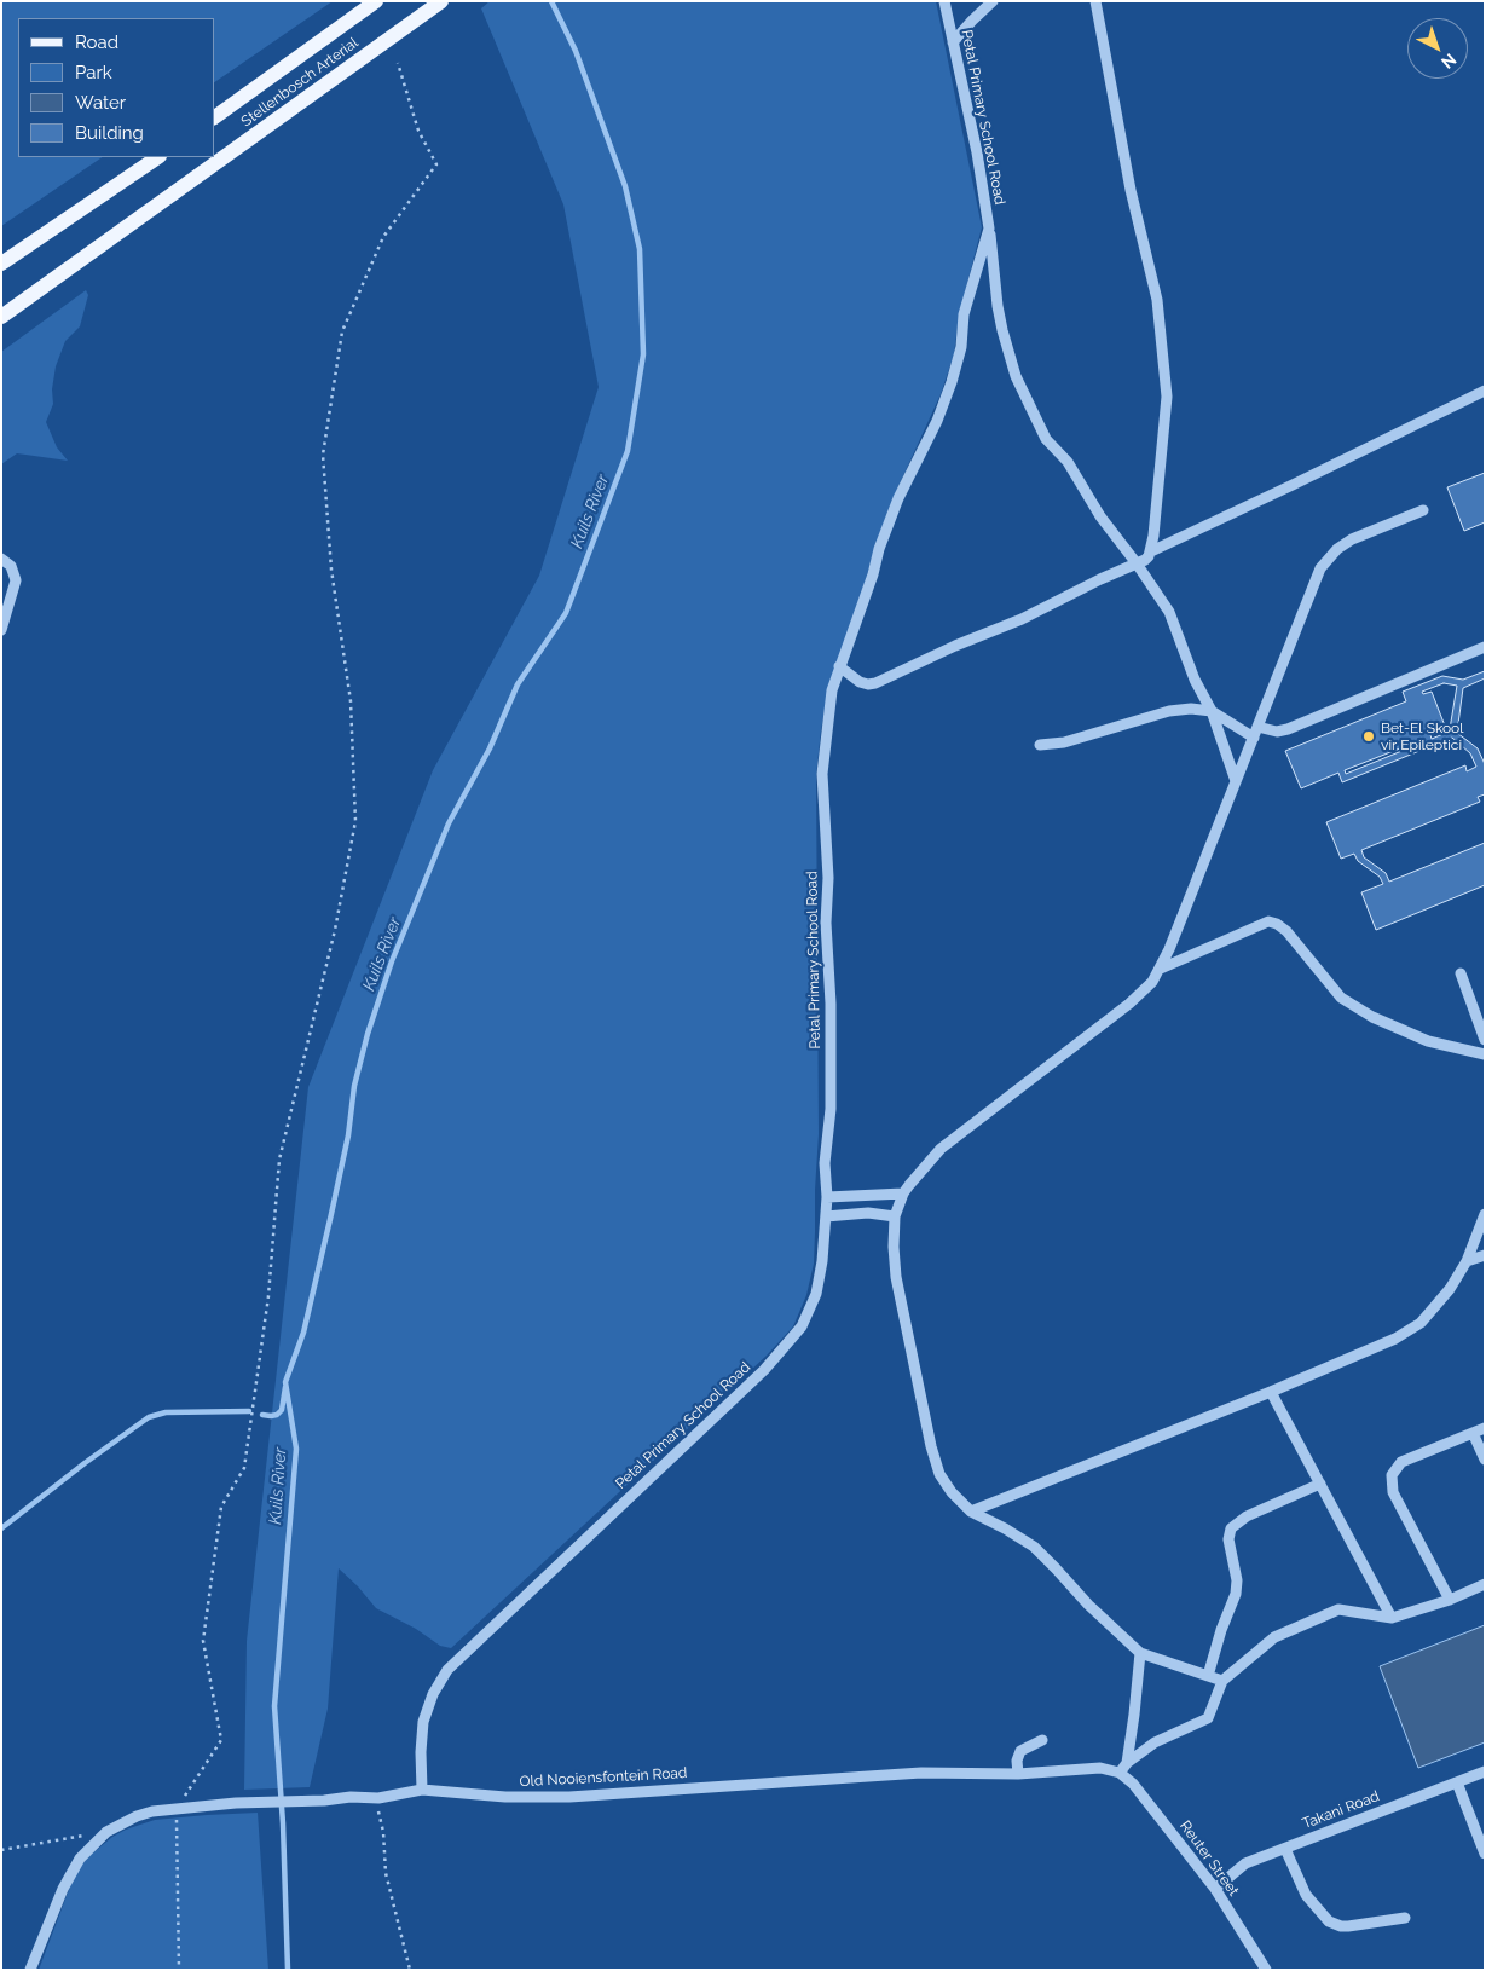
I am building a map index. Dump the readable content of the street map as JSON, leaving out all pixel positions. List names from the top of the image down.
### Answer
{
  "streets": {
    "main road": ["Stellenbosch Arterial"],
    "street": [
      "Petal Primary School Road",
      "Old Nooiensfontein Road",
      "Takani Road",
      "Reuter Street"
    ]
  },
  "crossings": [
    ["Petal Primary School Road", "Old Nooiensfontein Road"],
    ["Old Nooiensfontein Road", "Reuter Street"],
    ["Takani Road", "Reuter Street"]
  ],
  "water": ["Kuils River"],
  "places": ["Bet-El Skool vir Epileptici"],
  "legend": [
    "Road",
    "Park",
    "Water",
    "Building"
  ],
  "north": "bottom right"
}
